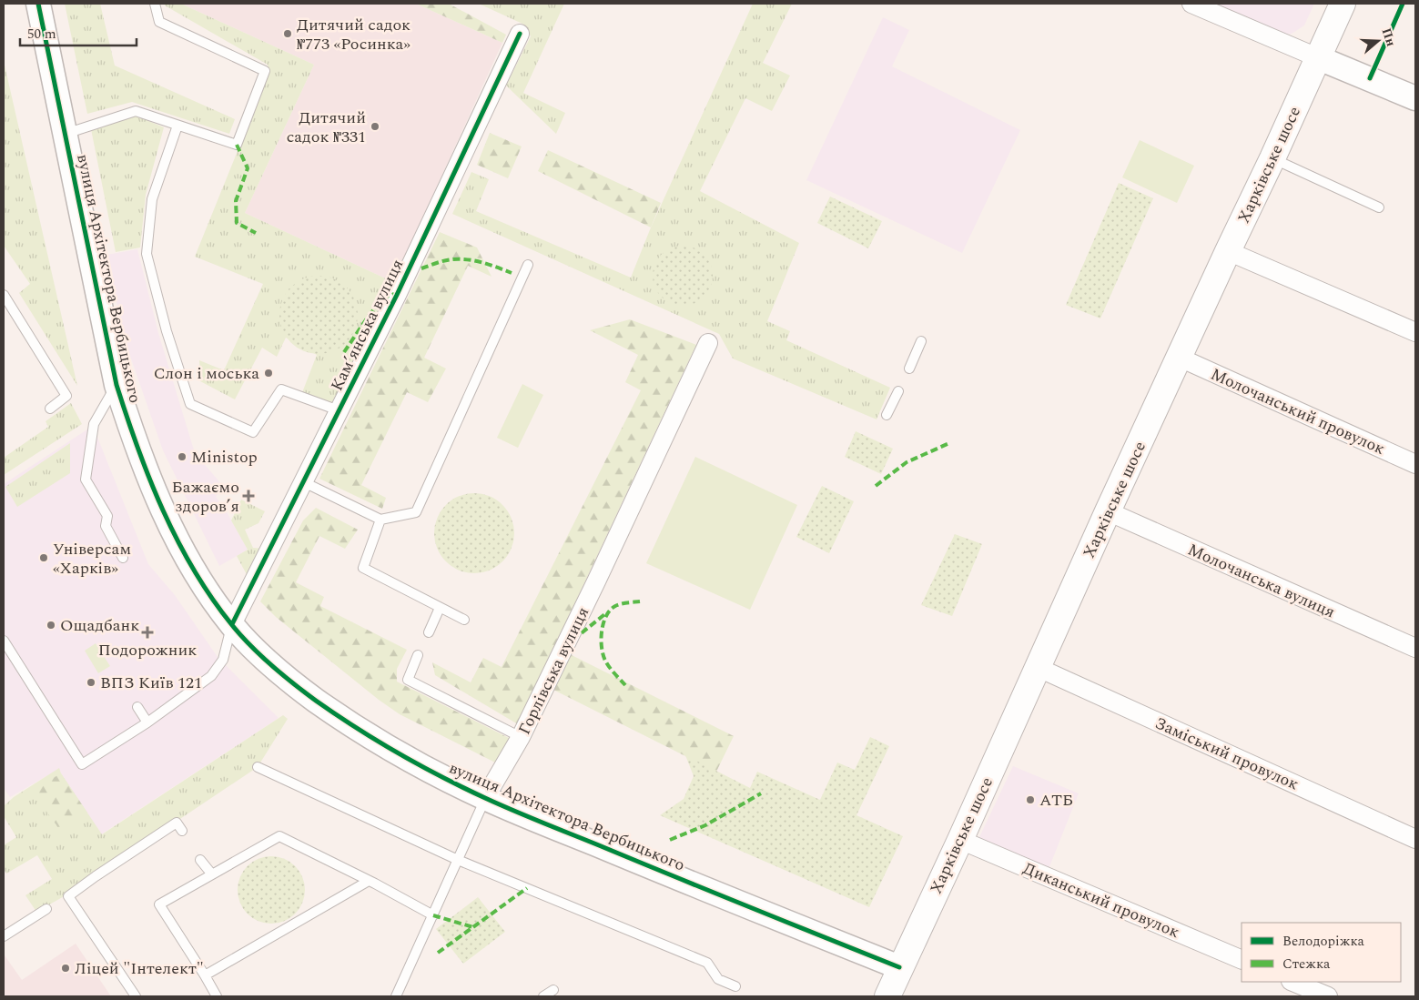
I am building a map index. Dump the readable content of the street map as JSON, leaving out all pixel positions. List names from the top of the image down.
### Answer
{
  "streets": {
    "main road": ["Харківське шосе"],
    "street": [
      "вулиця Архітектора Вербицького",
      "Камʼянська вулиця",
      "Молочанський провулок",
      "Молочанська вулиця",
      "Горлівська вулиця",
      "Заміський провулок",
      "Диканський провулок"
    ]
  },
  "crossings": [
    ["Харківське шосе", "вулиця Архітектора Вербицького"],
    ["Харківське шосе", "Молочанський провулок"],
    ["Харківське шосе", "Молочанська вулиця"],
    ["Харківське шосе", "Заміський провулок"],
    ["Харківське шосе", "Диканський провулок"],
    ["вулиця Архітектора Вербицького", "Камʼянська вулиця"],
    ["вулиця Архітектора Вербицького", "Горлівська вулиця"]
  ],
  "places": {
    "other": [
      "Дитячий садок №773 «Росинка»",
      "Дитячий садок №331",
      "Слон і моська",
      "Ministop",
      "Універсам «Харків»",
      "Ощадбанк",
      "ВПЗ Київ 121",
      "АТБ",
      "Ліцей \"Інтелект\""
    ],
    "health": ["Бажаємо здоровʼя", "Подорожник"]
  },
  "legend": ["Велодоріжка", "Стежка"],
  "scale_bar": "50 m",
  "north": "right"
}
